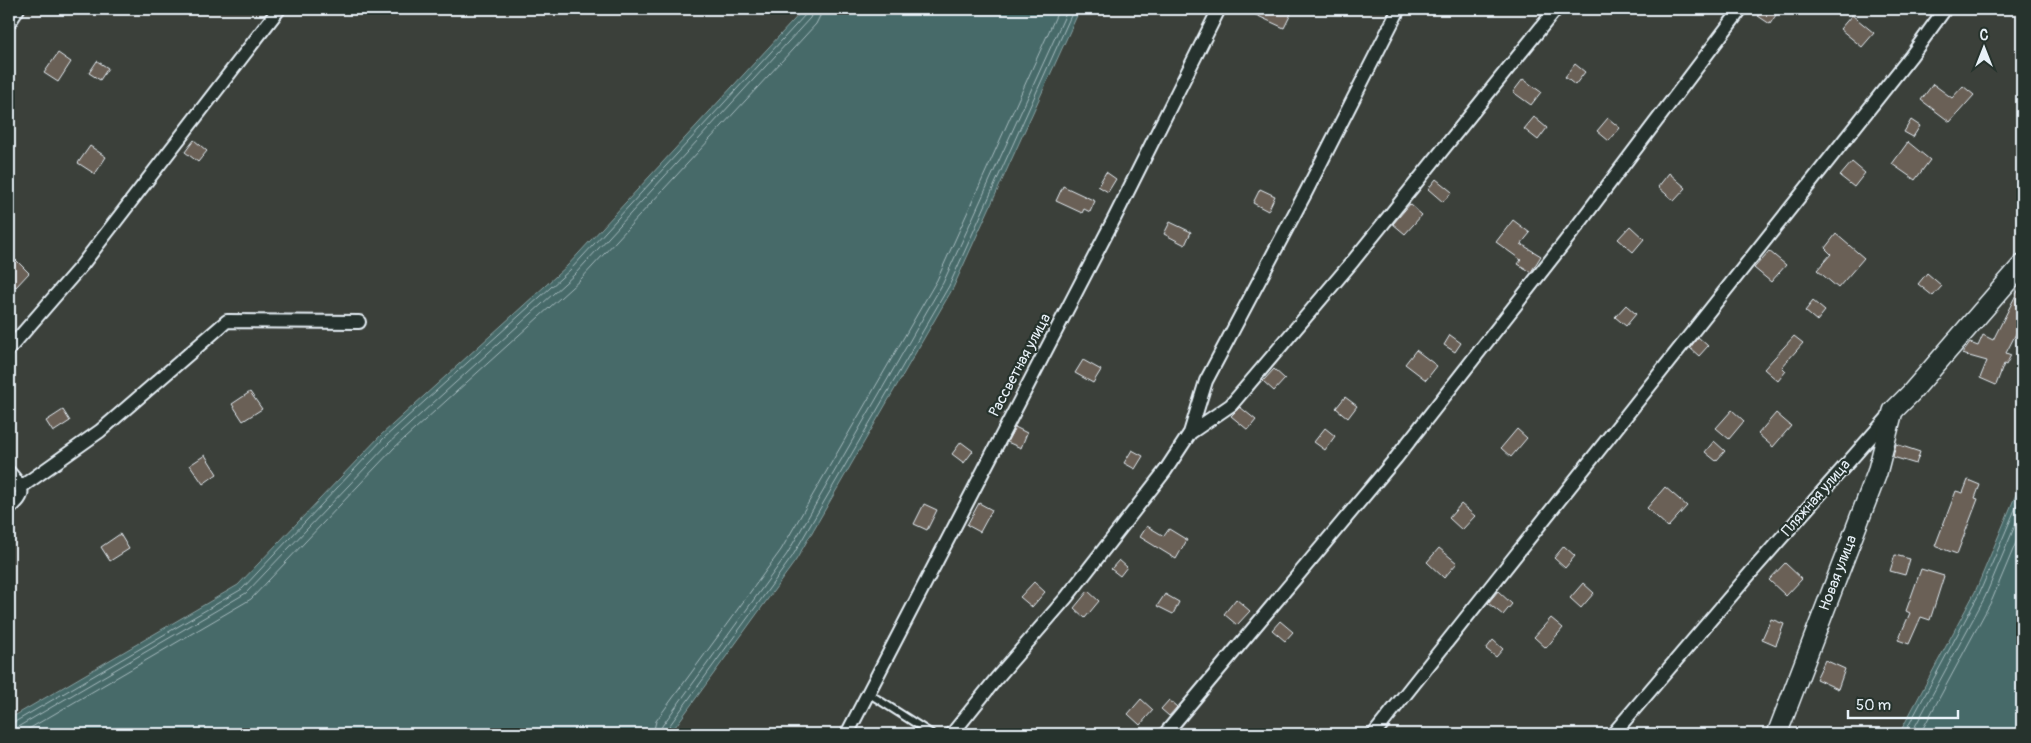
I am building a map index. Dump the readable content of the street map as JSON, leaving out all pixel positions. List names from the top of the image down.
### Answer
{
  "streets": {
    "street": ["Рассветная улица", "Пляжная улица", "Новая улица"]
  },
  "crossings": [
    ["Пляжная улица", "Новая улица"]
  ],
  "scale_bar": "50 m",
  "north": "top"
}
